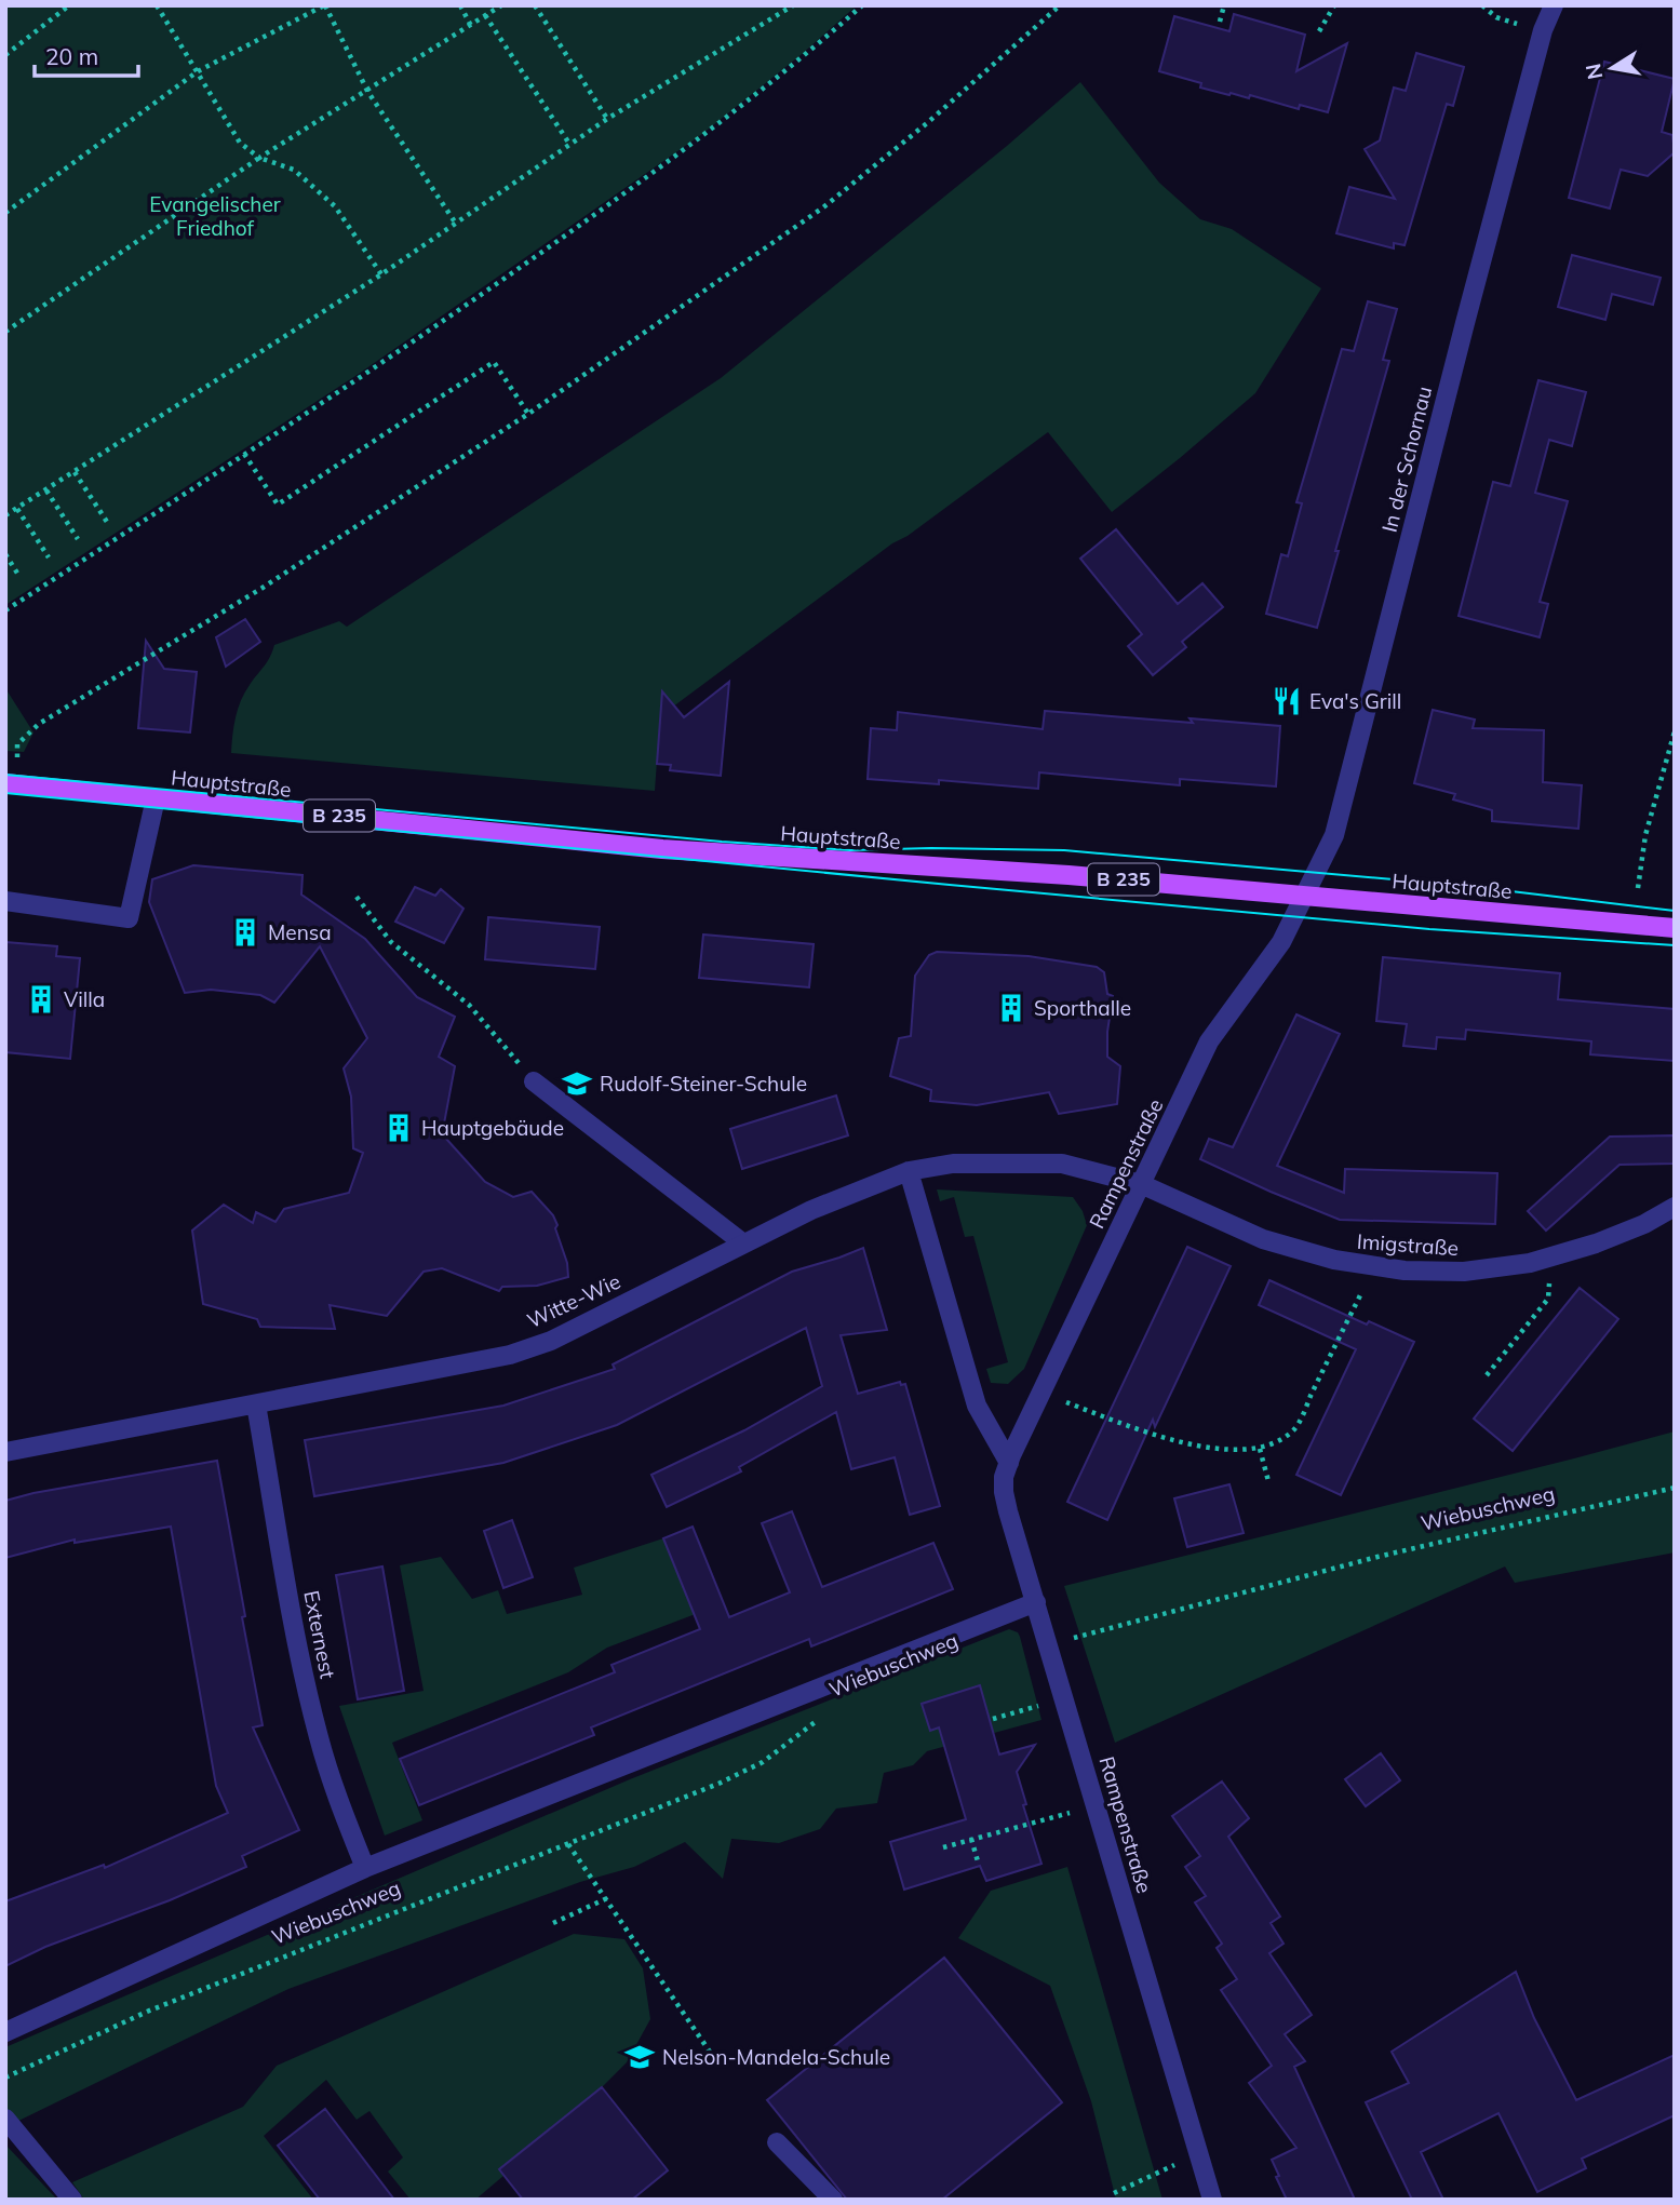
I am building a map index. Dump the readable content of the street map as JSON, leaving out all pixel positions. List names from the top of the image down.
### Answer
{
  "streets": {
    "main road": ["Hauptstraße", "B 235"],
    "street": [
      "In der Schornau",
      "Rampenstraße",
      "Imigstraße",
      "Witte-Wie",
      "Wiebuschweg",
      "Externest"
    ]
  },
  "crossings": [
    ["In der Schornau", "Hauptstraße"],
    ["In der Schornau", "Rampenstraße"],
    ["Hauptstraße", "Rampenstraße"],
    ["Rampenstraße", "Imigstraße"],
    ["Rampenstraße", "Witte-Wie"],
    ["Rampenstraße", "Wiebuschweg"],
    ["Imigstraße", "Witte-Wie"],
    ["Witte-Wie", "Externest"],
    ["Wiebuschweg", "Externest"]
  ],
  "parks": ["Evangelischer Friedhof"],
  "places": {
    "restaurant": ["Eva's Grill"],
    "building": [
      "Mensa",
      "Villa",
      "Sporthalle",
      "Hauptgebäude"
    ],
    "school or university": ["Rudolf-Steiner-Schule", "Nelson-Mandela-Schule"]
  },
  "scale_bar": "20 m",
  "north": "left"
}
